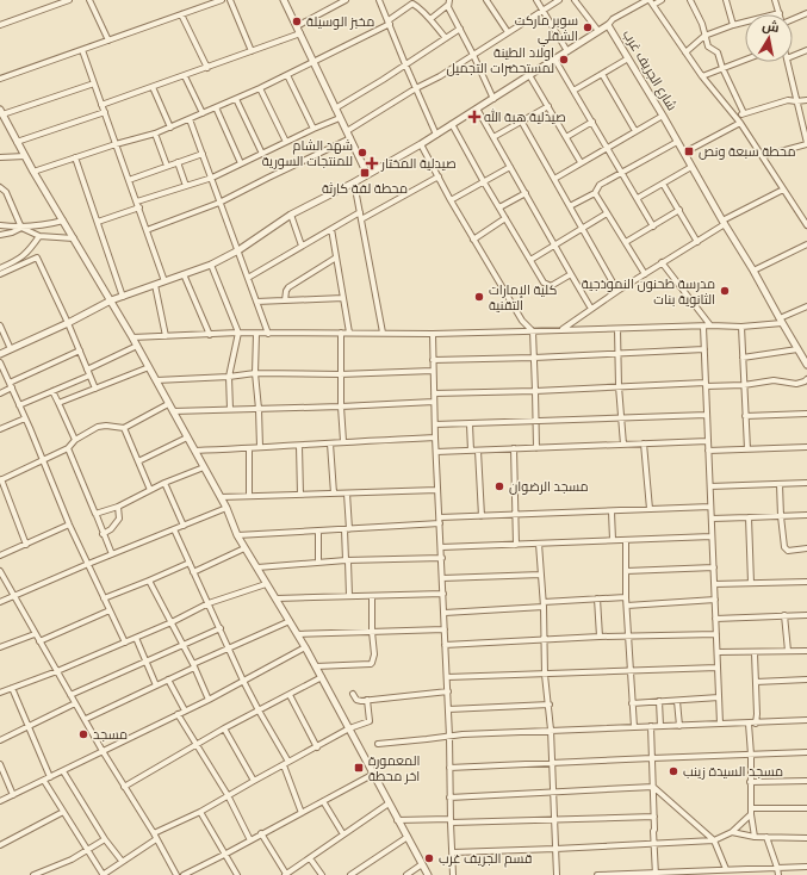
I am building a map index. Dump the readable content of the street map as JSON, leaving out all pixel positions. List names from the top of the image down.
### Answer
{
  "streets": {
    "street": ["شارع الجريف غرب"]
  },
  "places": {
    "other": [
      "مخبز الوسيلة",
      "سوبر ماركت الشقلي",
      "اولاد الطينة لمستحضرات التجميل",
      "شهد الشام للمنتجات السورية",
      "مدرسة طحنون النموذجية الثانوية بنات",
      "كلية الإمارات التقنية",
      "مسجد الرضوان",
      "مسجد",
      "مسجد السيدة زينب",
      "قسم الجريف غرب"
    ],
    "health": ["صيدلية هبة الله", "صيدلية المختار"],
    "transit": ["محطة سبعة ونص", "محطة لفة كارثة", "المعمورة اخر محطة"]
  },
  "north": "top"
}
